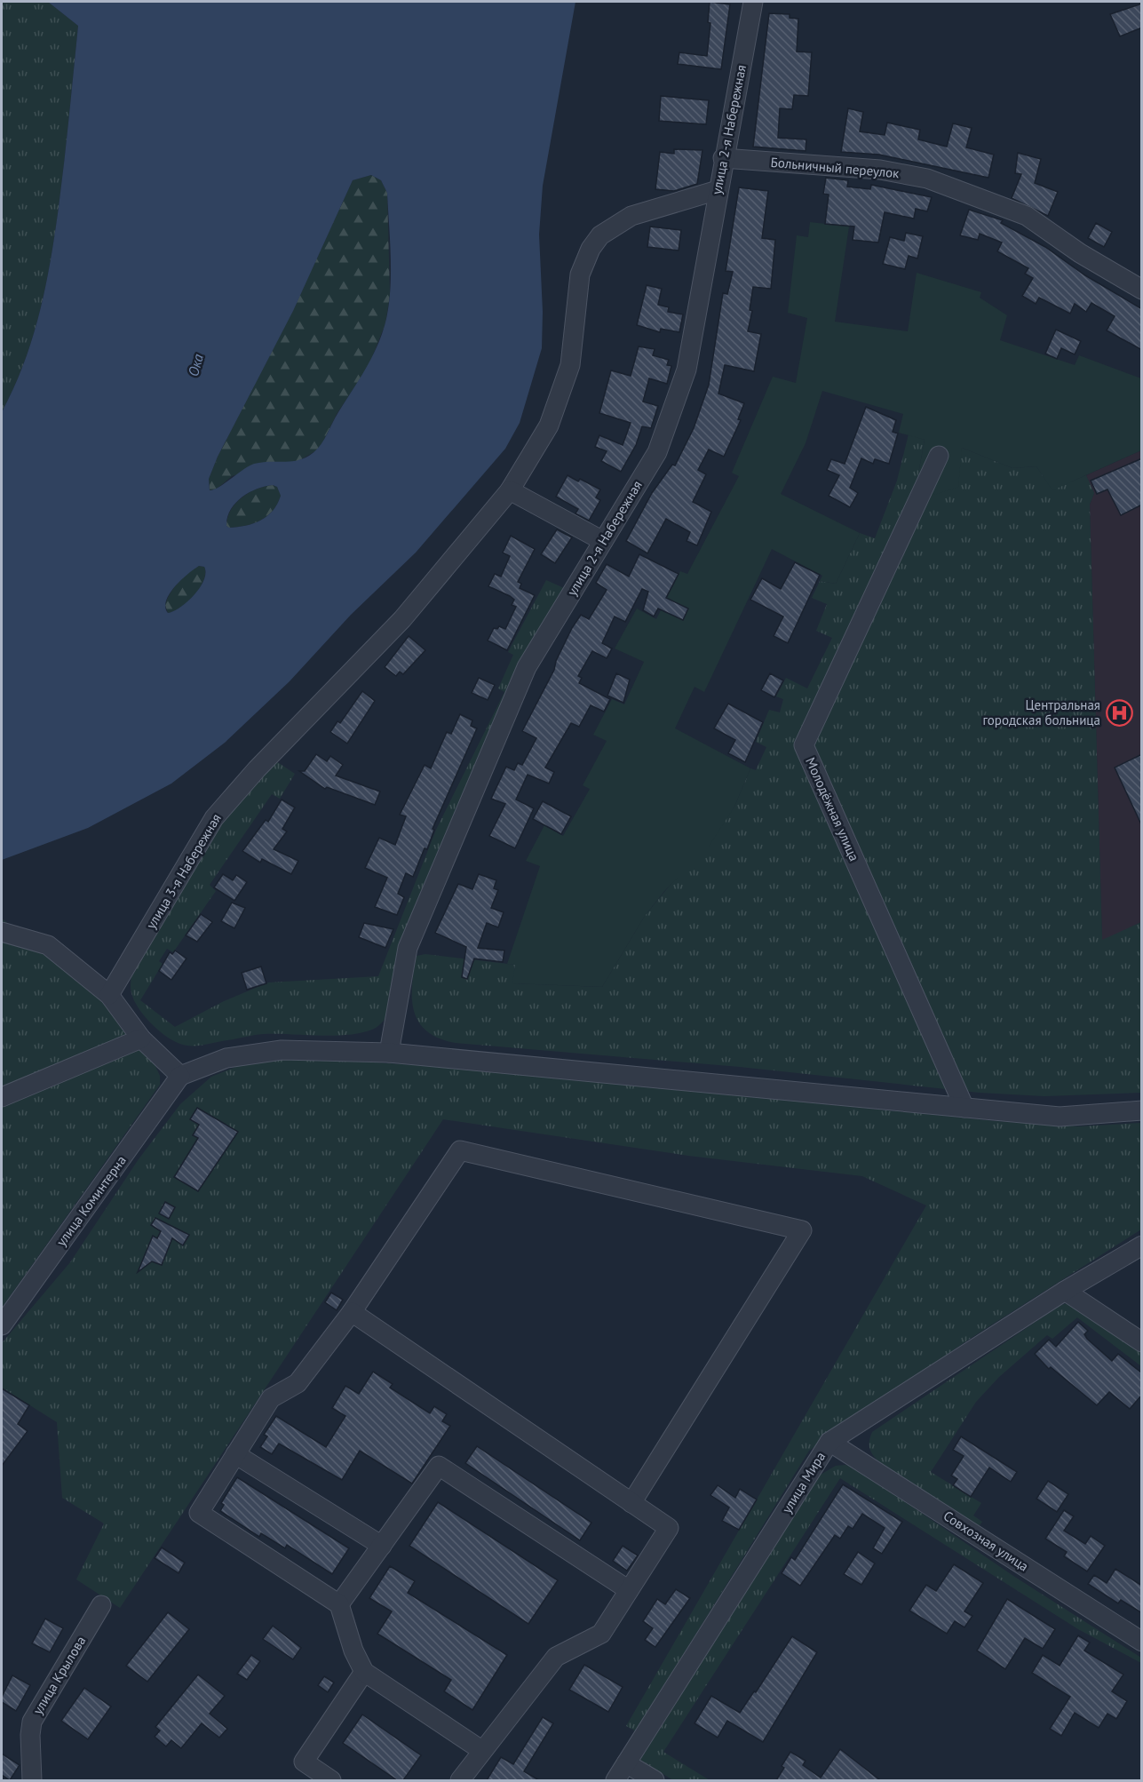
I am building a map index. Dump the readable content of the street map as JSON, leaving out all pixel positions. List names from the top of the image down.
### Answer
{
  "streets": {
    "street": [
      "улица 2-я Набережная",
      "Больничный переулок",
      "Молодёжная улица",
      "улица 3-я Набережная",
      "улица Коминтерна",
      "улица Мира",
      "Совхозная улица",
      "улица Крылова"
    ]
  },
  "crossings": [
    ["улица 2-я Набережная", "Больничный переулок"],
    ["улица 2-я Набережная", "улица 3-я Набережная"],
    ["улица Мира", "Совхозная улица"]
  ],
  "water": ["Ока"],
  "places": {
    "hospital": ["Центральная городская больница"]
  }
}
